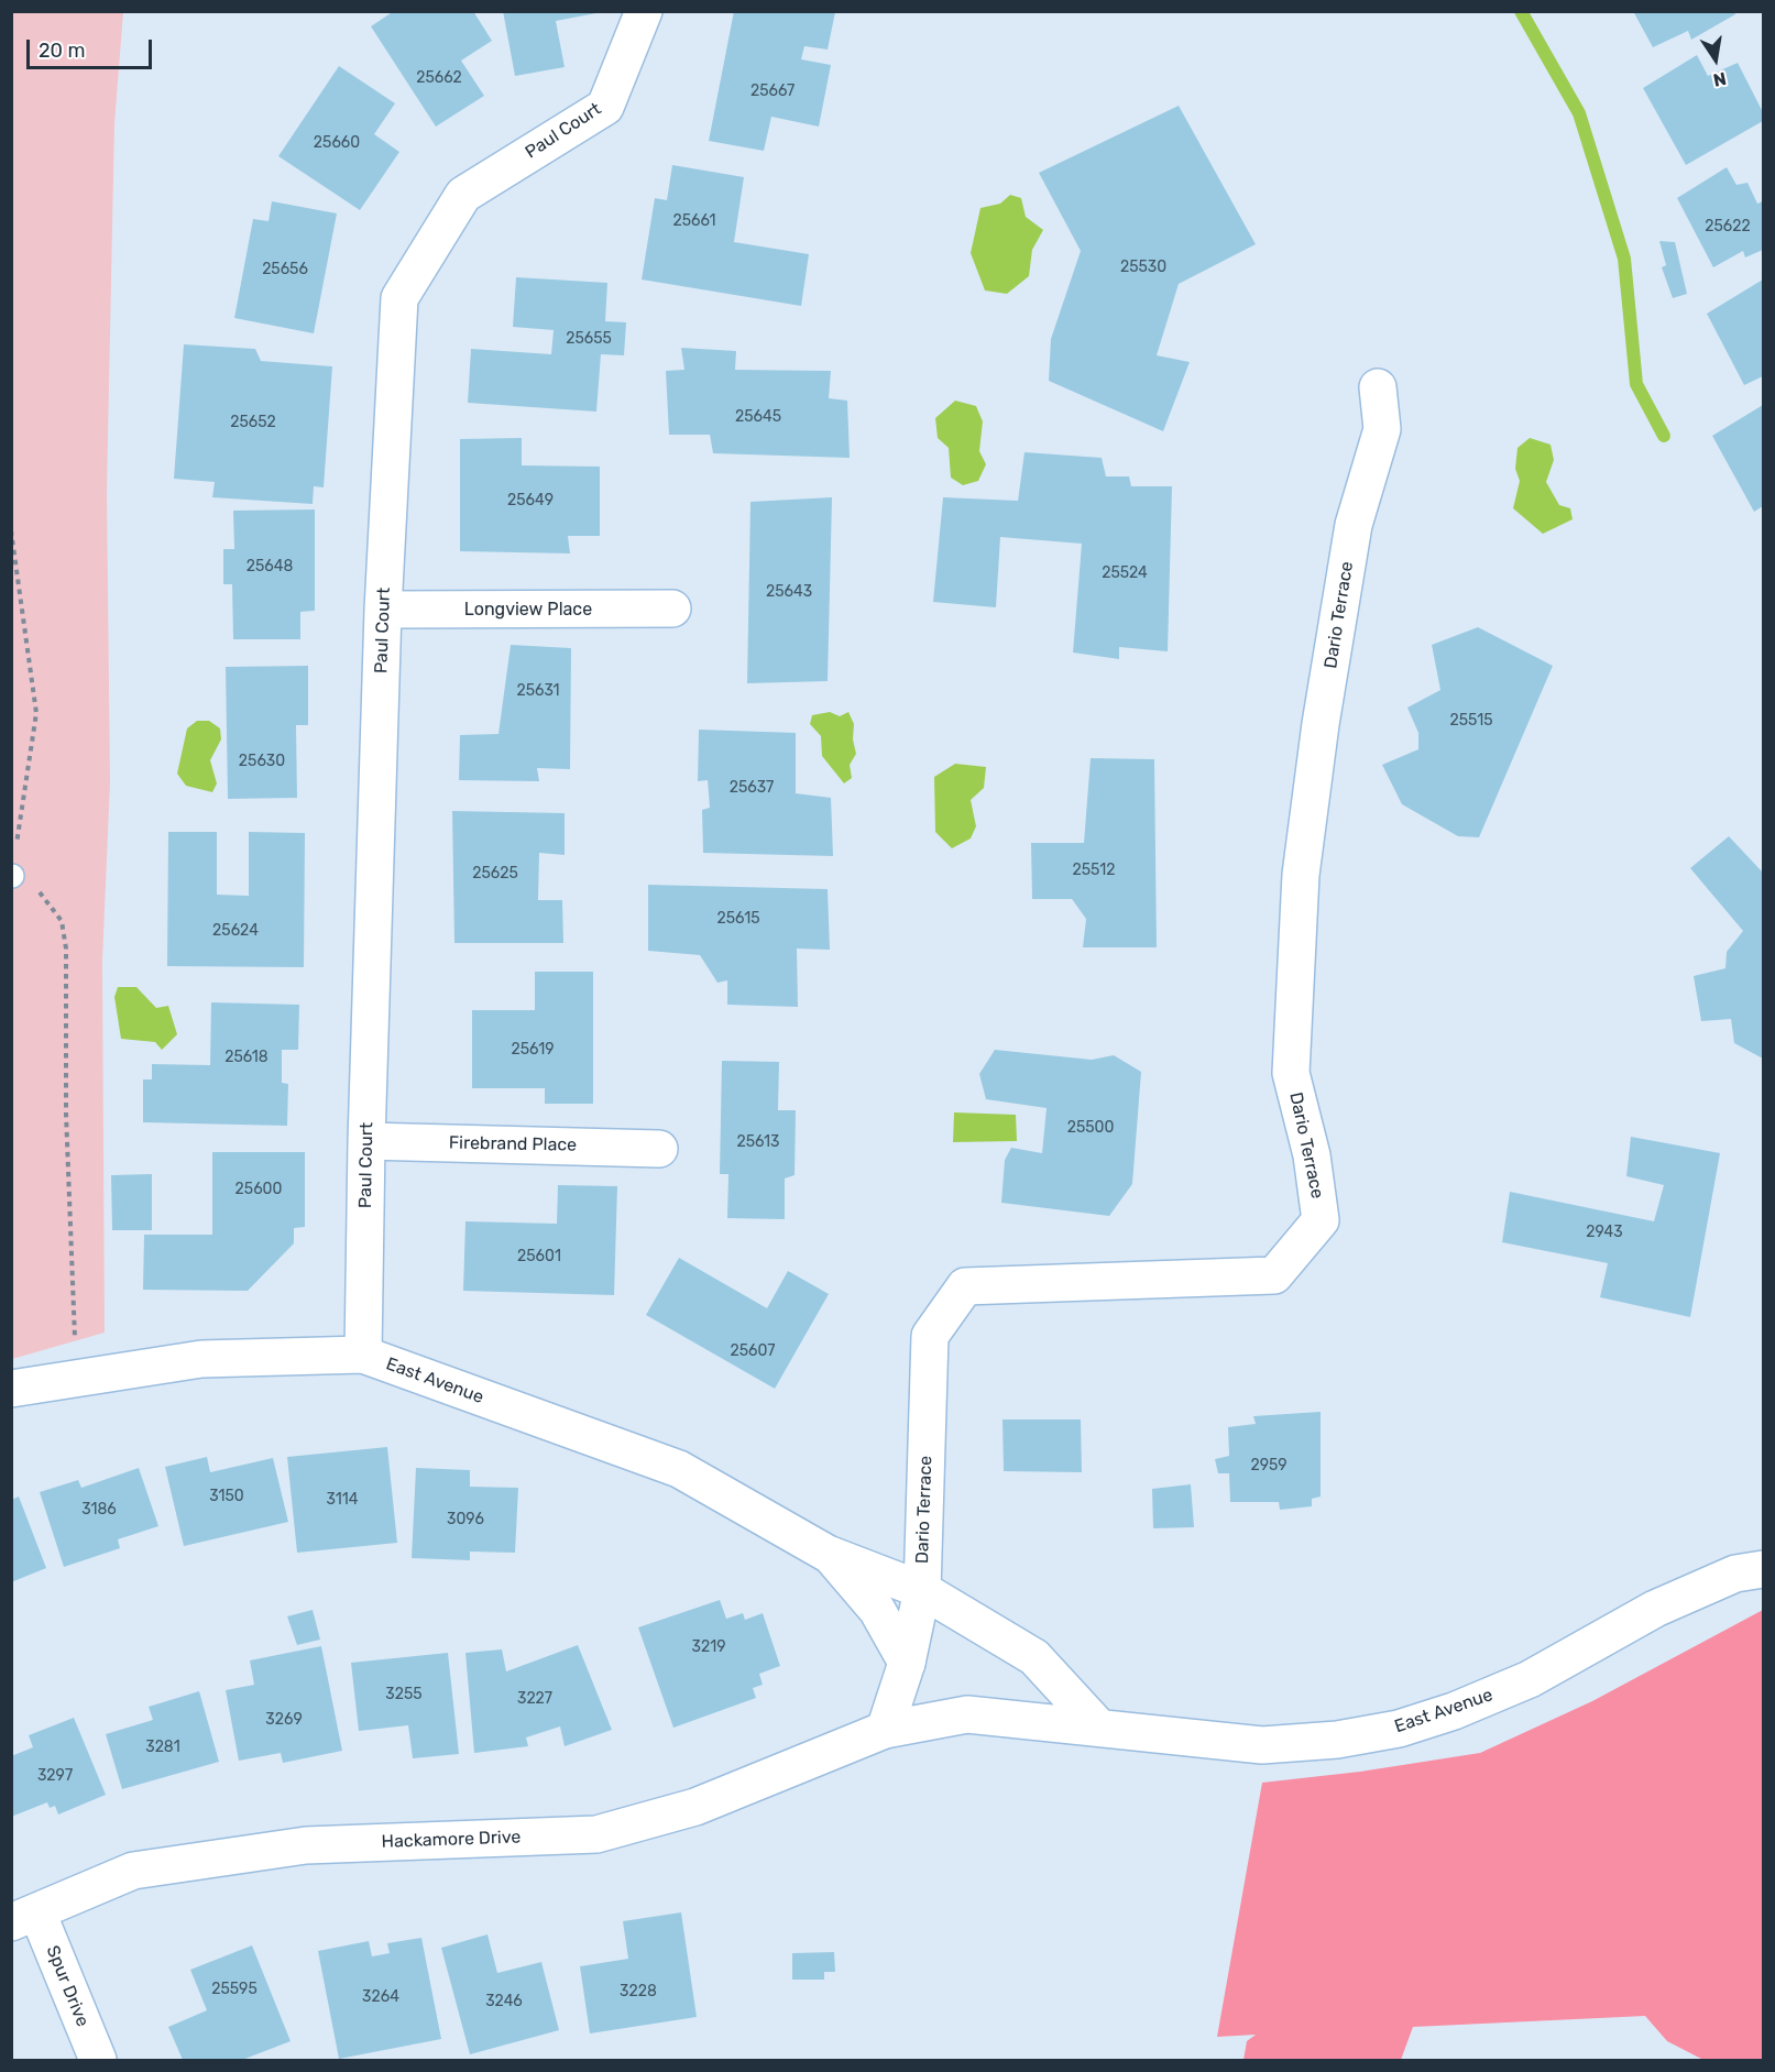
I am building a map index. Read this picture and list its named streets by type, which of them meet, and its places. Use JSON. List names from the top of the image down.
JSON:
{
  "streets": {
    "street": [
      "Paul Court",
      "Longview Place",
      "Dario Terrace",
      "Firebrand Place",
      "East Avenue",
      "Hackamore Drive",
      "Spur Drive"
    ]
  },
  "crossings": [
    ["Paul Court", "Longview Place"],
    ["Paul Court", "Firebrand Place"],
    ["Paul Court", "East Avenue"],
    ["Dario Terrace", "East Avenue"],
    ["East Avenue", "Hackamore Drive"],
    ["Hackamore Drive", "Spur Drive"]
  ],
  "house_numbers": [
    "25662",
    "25667",
    "25660",
    "25661",
    "25622",
    "25530",
    "25656",
    "25655",
    "25645",
    "25652",
    "25649",
    "25648",
    "25524",
    "25643",
    "25631",
    "25515",
    "25630",
    "25637",
    "25512",
    "25625",
    "25615",
    "25624",
    "25619",
    "25618",
    "25500",
    "25613",
    "25600",
    "2943",
    "25601",
    "25607",
    "2959",
    "3150",
    "3114",
    "3186",
    "3096",
    "3219",
    "3255",
    "3227",
    "3269",
    "3281",
    "3297",
    "25595",
    "3228",
    "3264",
    "3246"
  ],
  "scale_bar": "20 m",
  "north": "bottom"
}
